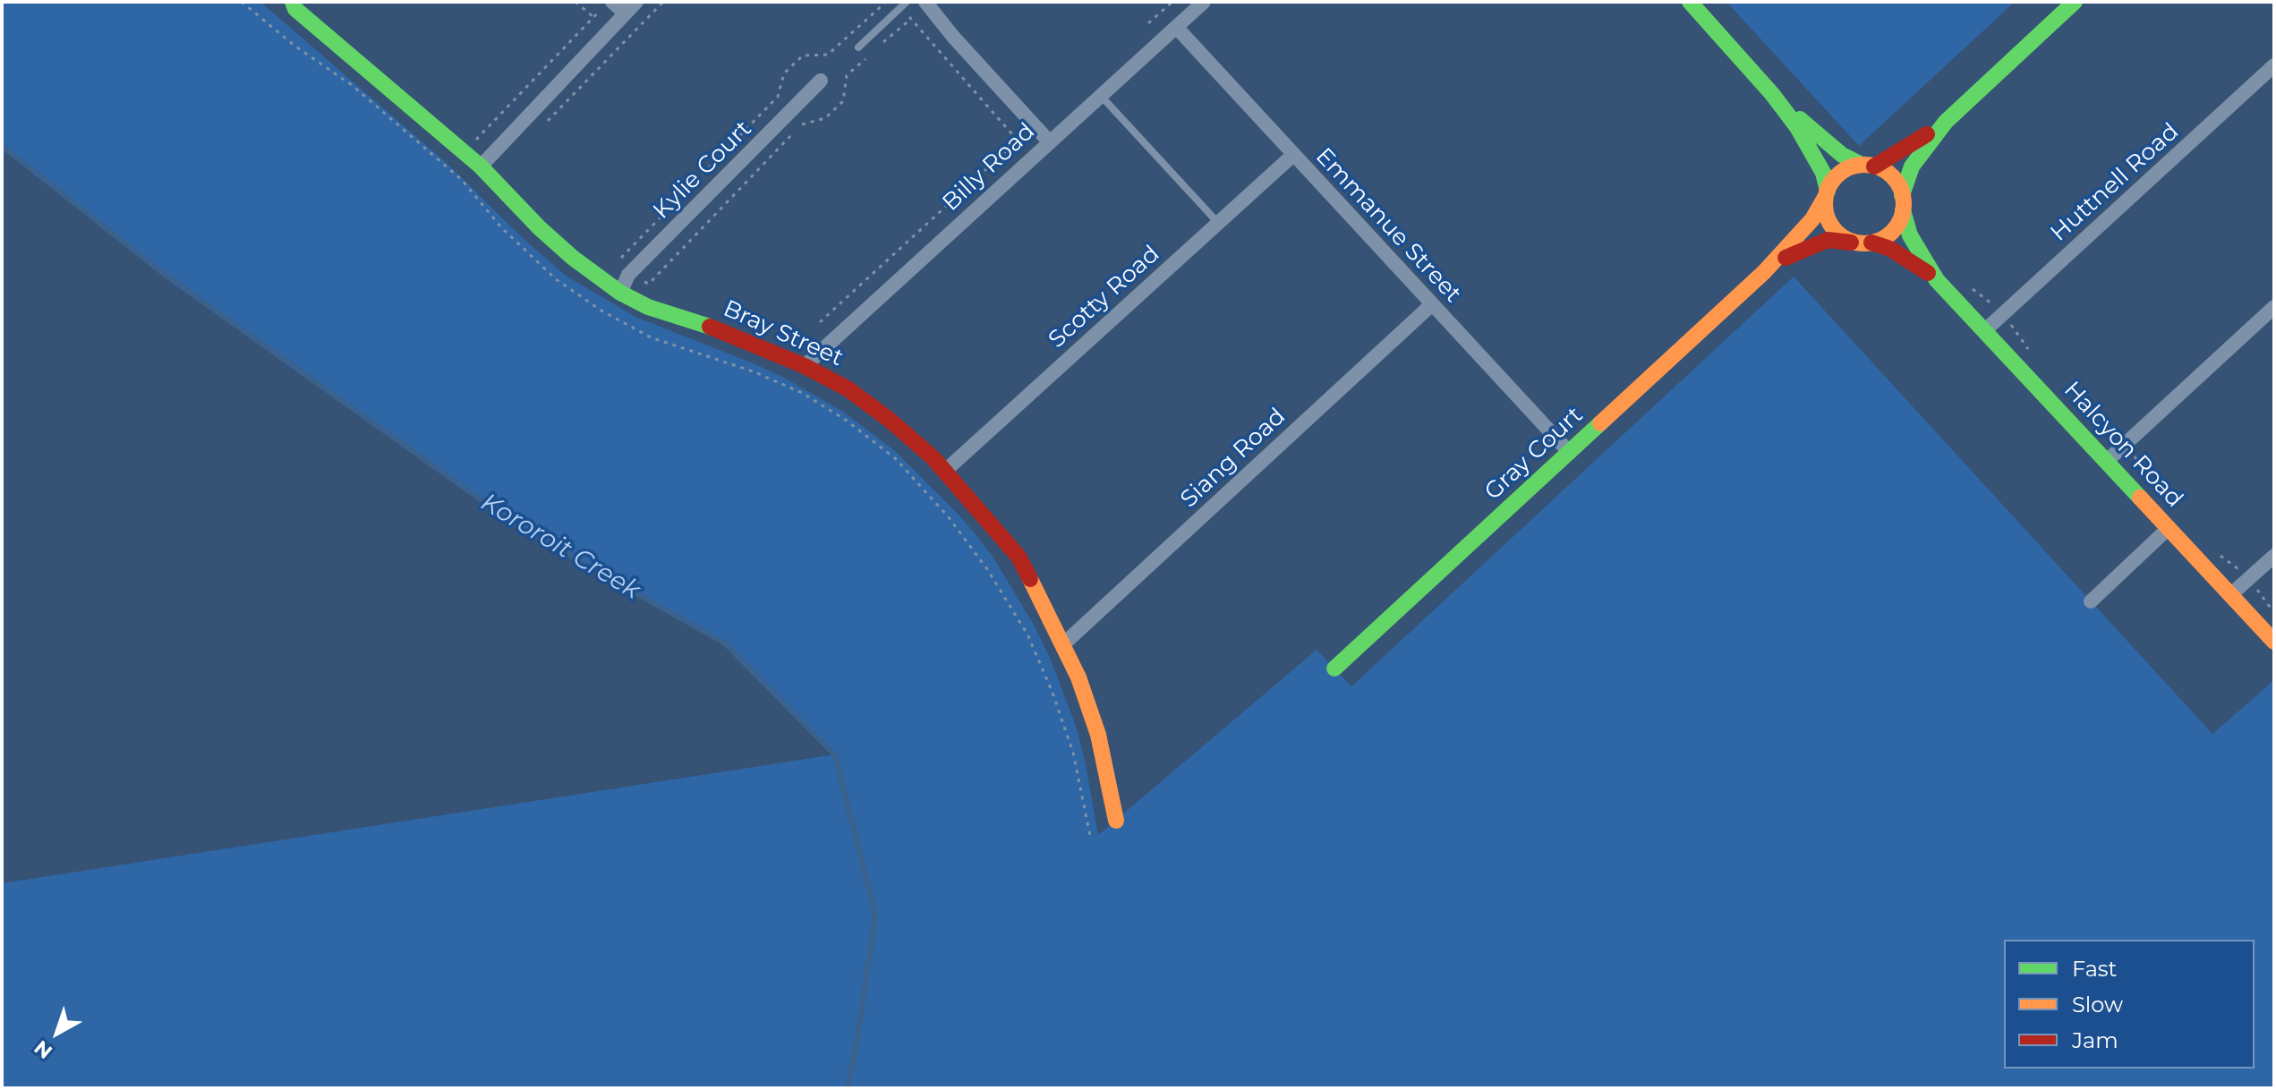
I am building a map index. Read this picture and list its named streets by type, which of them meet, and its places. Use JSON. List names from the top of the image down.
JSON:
{
  "streets": {
    "street": [
      "Billy Road",
      "Kylie Court",
      "Huttnell Road",
      "Emmanue Street",
      "Scotty Road",
      "Bray Street",
      "Halcyon Road",
      "Gray Court",
      "Siang Road"
    ]
  },
  "crossings": [
    ["Billy Road", "Emmanue Street"],
    ["Billy Road", "Bray Street"],
    ["Kylie Court", "Bray Street"],
    ["Huttnell Road", "Halcyon Road"],
    ["Emmanue Street", "Scotty Road"],
    ["Emmanue Street", "Gray Court"],
    ["Emmanue Street", "Siang Road"],
    ["Scotty Road", "Bray Street"],
    ["Bray Street", "Siang Road"]
  ],
  "water": ["Kororoit Creek"],
  "legend": ["Fast", "Slow", "Jam"],
  "north": "bottom left"
}
